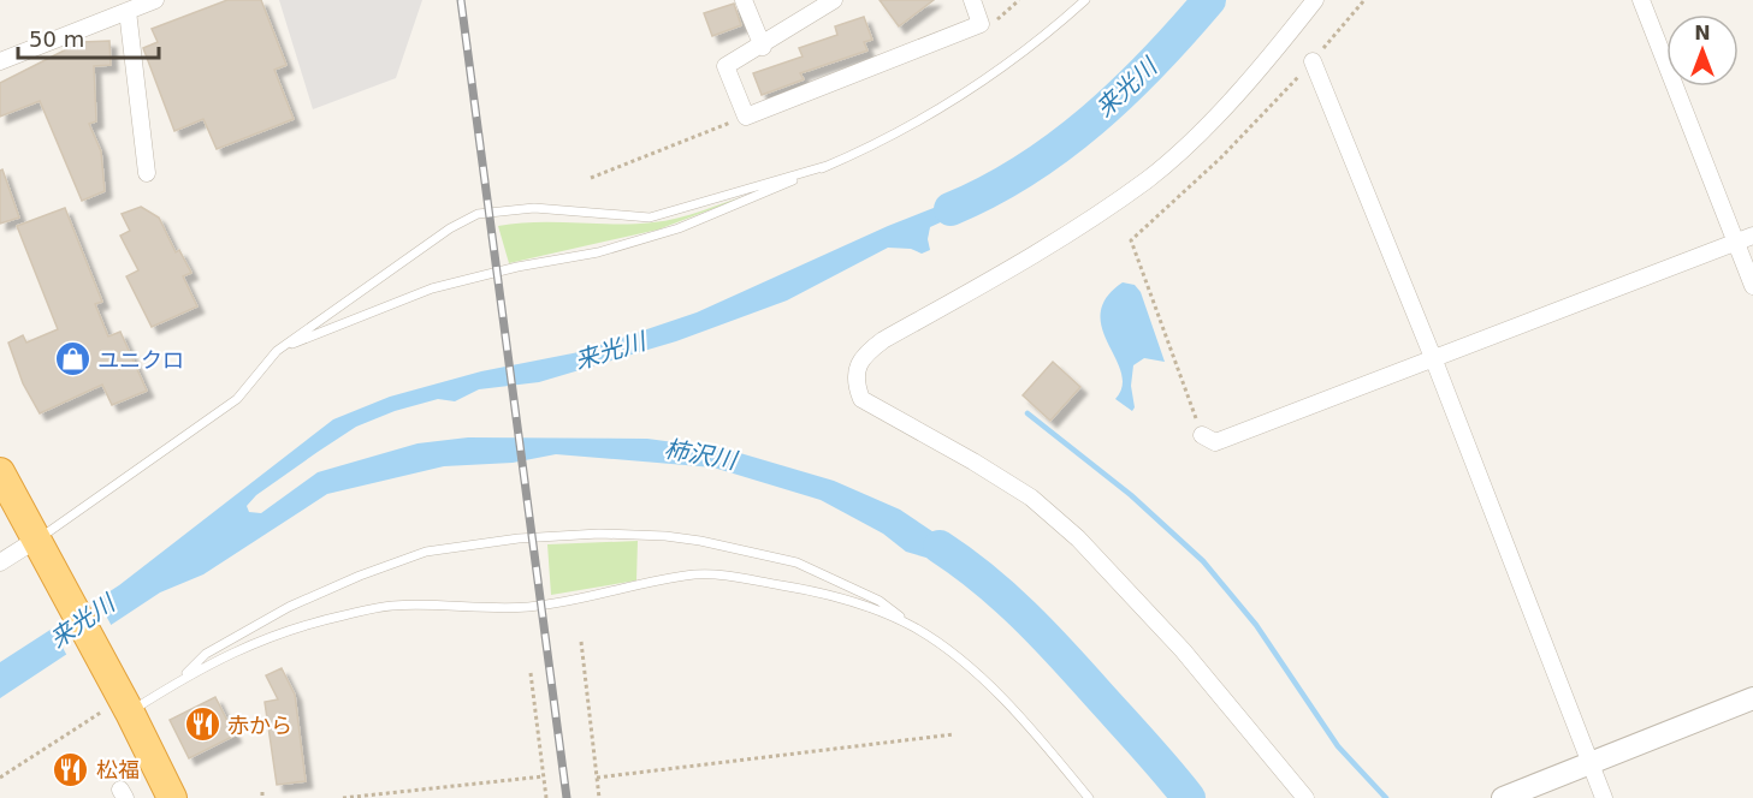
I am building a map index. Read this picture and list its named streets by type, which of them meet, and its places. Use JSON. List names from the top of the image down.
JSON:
{
  "water": ["来光川", "柿沢川"],
  "places": {
    "shop": ["ユニクロ"],
    "restaurant": ["赤から", "松福"]
  },
  "scale_bar": "50 m",
  "north": "top"
}
